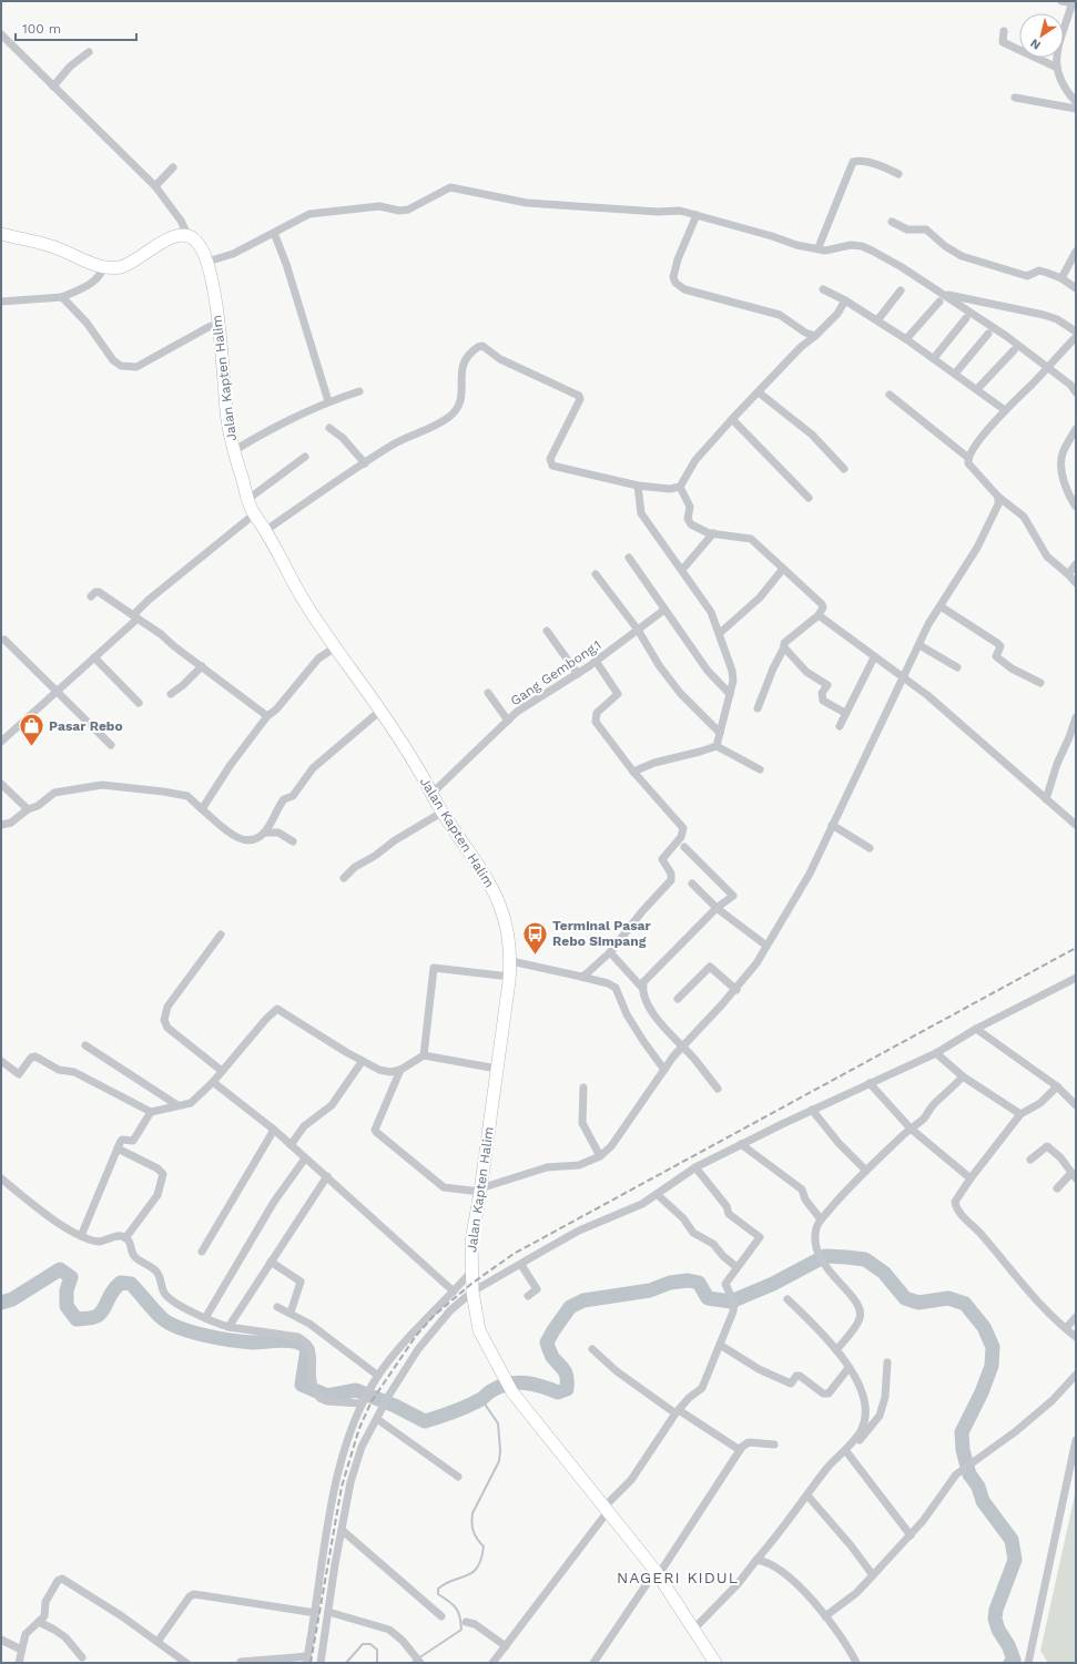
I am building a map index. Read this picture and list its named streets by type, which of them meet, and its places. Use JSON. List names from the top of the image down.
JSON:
{
  "streets": {
    "main road": ["Jalan Kapten Halim"],
    "street": ["Gang Gembong.1"]
  },
  "crossings": [
    ["Jalan Kapten Halim", "Gang Gembong.1"]
  ],
  "districts": ["NAGERI KIDUL"],
  "places": {
    "shop": ["Pasar Rebo"],
    "bus stop": ["Terminal Pasar Rebo Simpang"]
  },
  "scale_bar": "100 m",
  "north": "bottom left"
}
